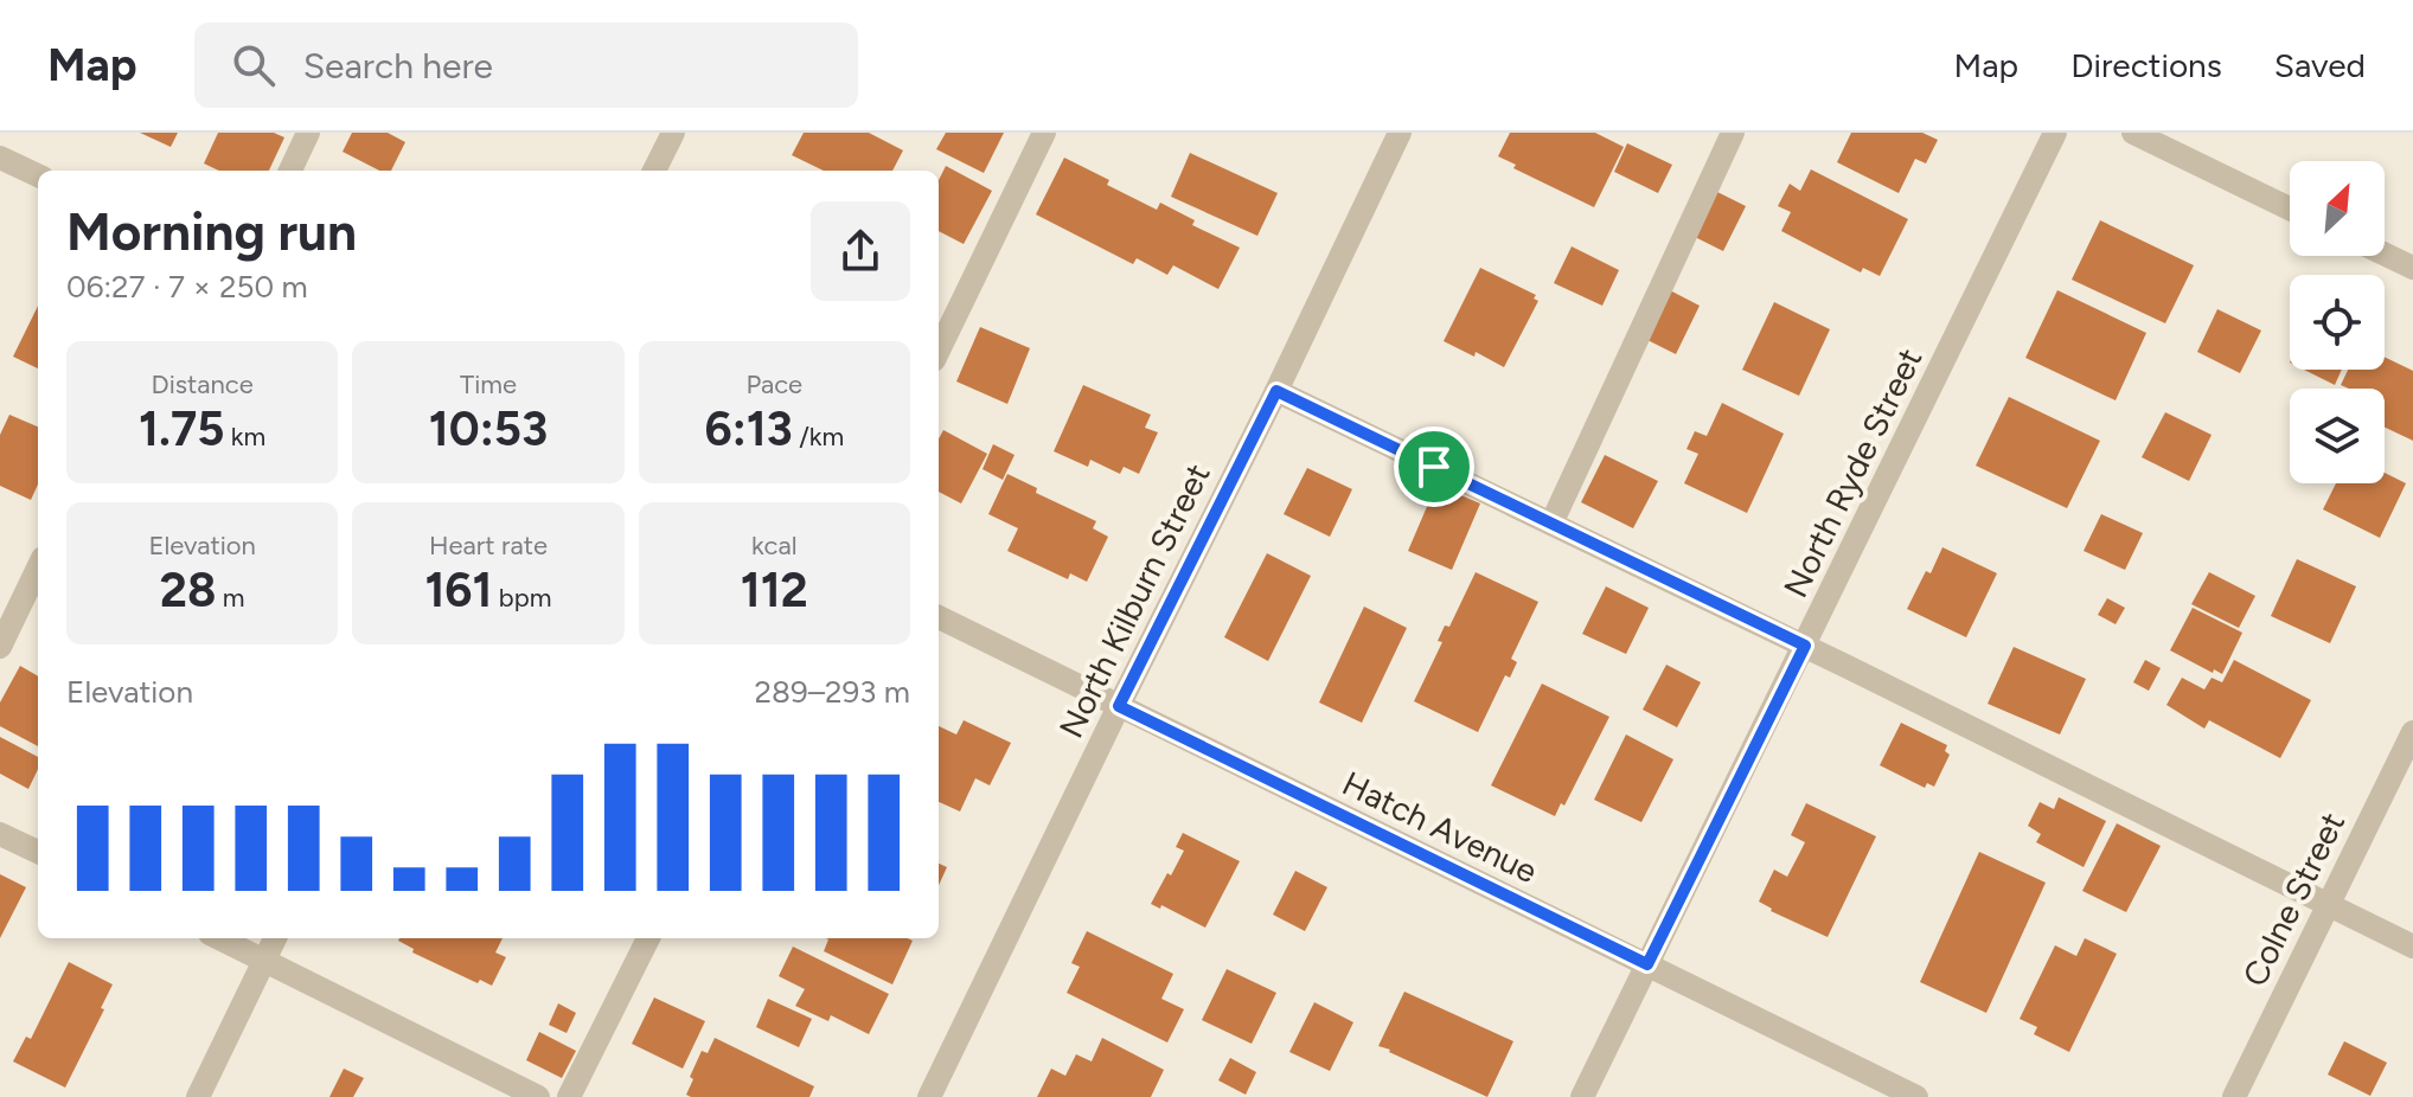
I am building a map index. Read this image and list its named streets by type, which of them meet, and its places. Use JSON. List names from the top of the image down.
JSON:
{
  "streets": {
    "street": [
      "North Ryde Street",
      "North Kilburn Street",
      "Hatch Avenue",
      "Colne Street"
    ]
  },
  "crossings": [
    ["North Ryde Street", "Hatch Avenue"],
    ["North Kilburn Street", "Hatch Avenue"]
  ],
  "north": "top right",
  "page": {
    "header": "Map",
    "search": "Search here",
    "nav": ["Map", "Directions", "Saved"],
    "heading": ["Morning run", "06:27 · 7 × 250 m"],
    "stats": [
      ["Distance", "1.75 km"],
      ["Time", "10:53"],
      ["Pace", "6:13 /km"],
      ["Elevation", "28 m"],
      ["Heart rate", "161 bpm"],
      ["kcal", "112"]
    ],
    "chart": ["Elevation", "289–293 m"]
  }
}
